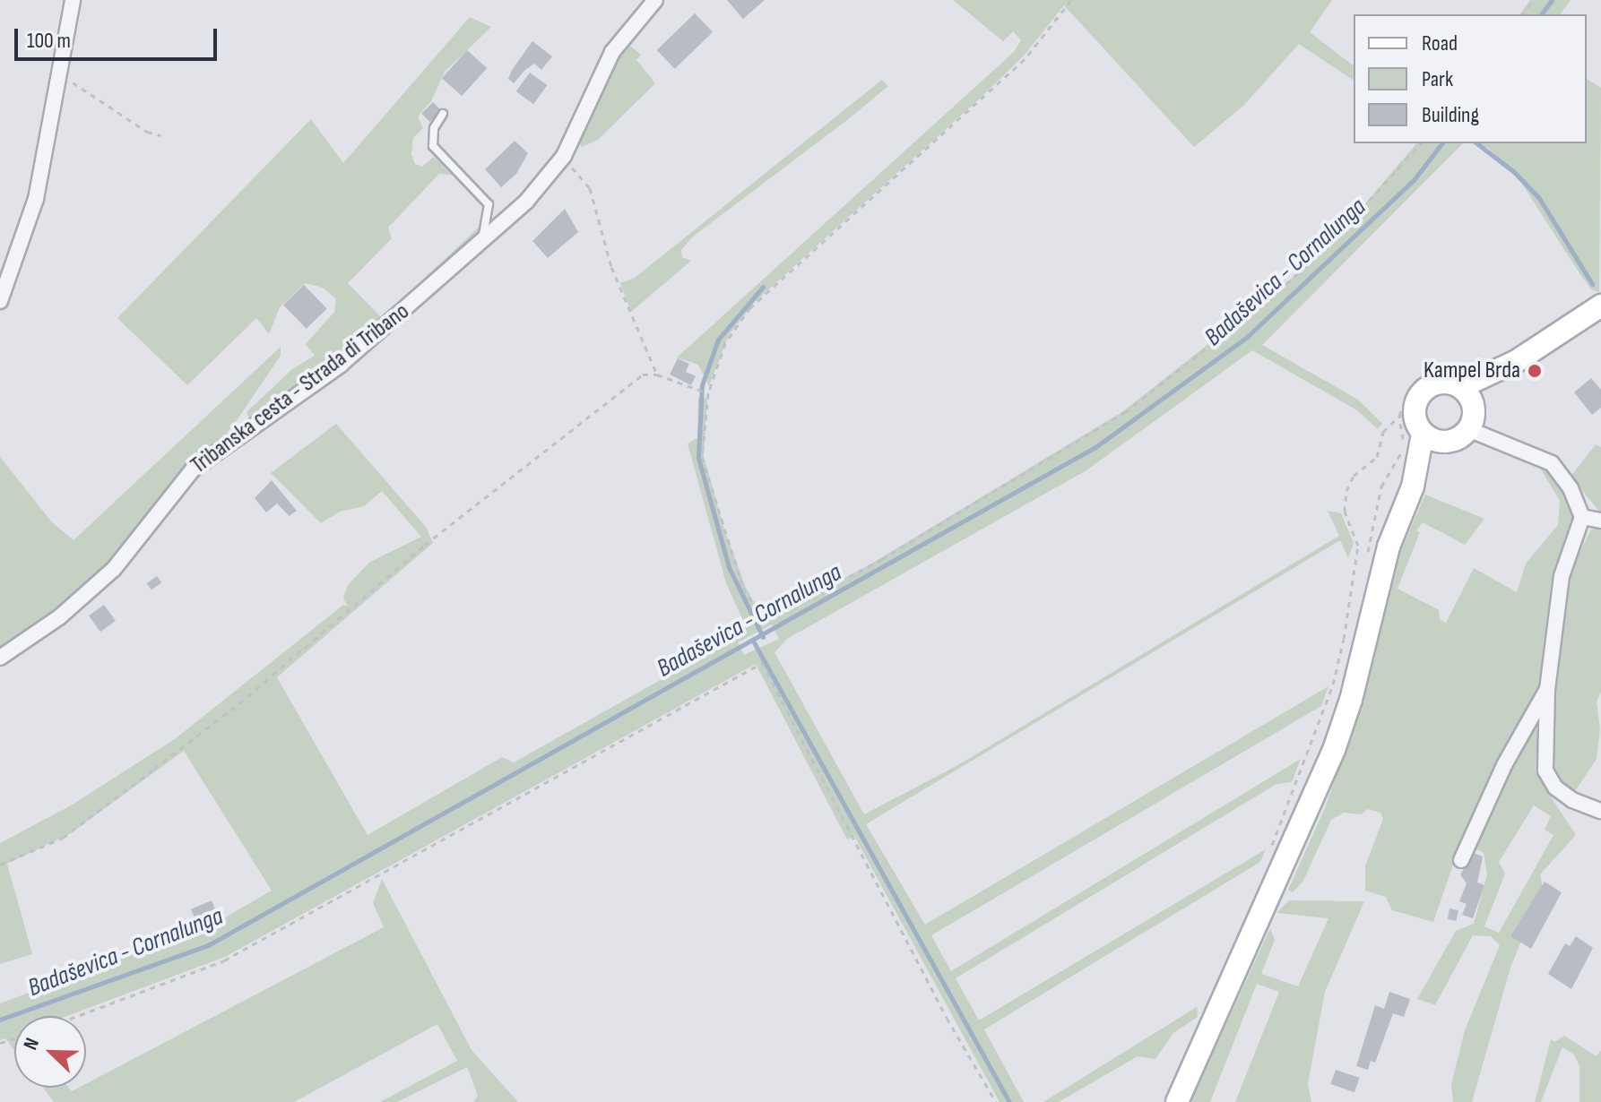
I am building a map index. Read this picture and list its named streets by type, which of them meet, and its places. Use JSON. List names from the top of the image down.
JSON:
{
  "streets": {
    "street": ["Tribanska cesta - Strada di Tribano"]
  },
  "water": ["Badaševica - Cornalunga"],
  "places": ["Kampel Brda"],
  "legend": ["Road", "Park", "Building"],
  "scale_bar": "100 m",
  "north": "top left"
}
